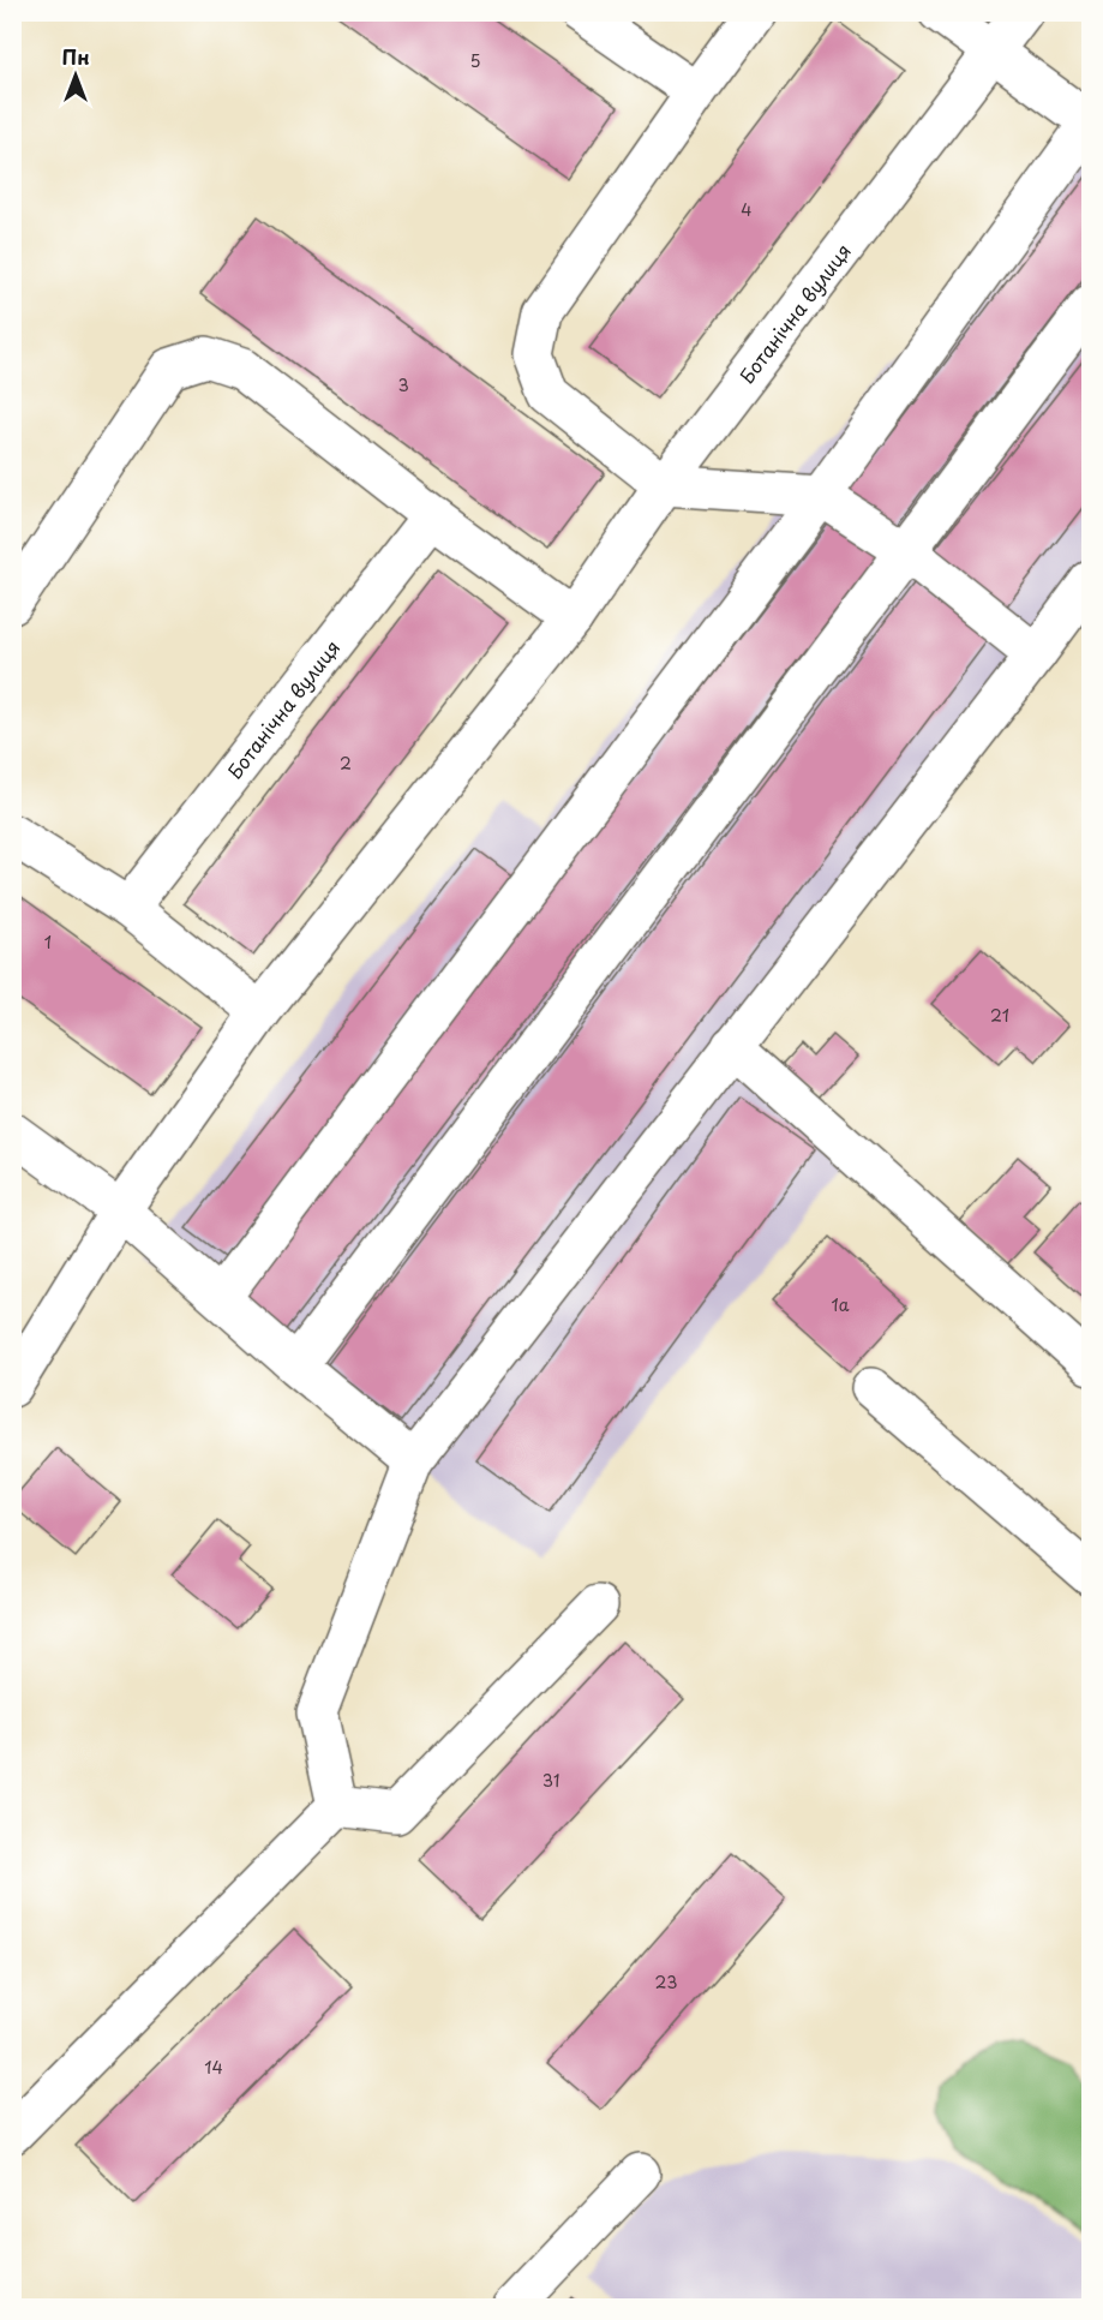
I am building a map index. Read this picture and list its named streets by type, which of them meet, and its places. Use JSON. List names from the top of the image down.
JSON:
{
  "streets": {
    "street": ["Ботанічна вулиця"]
  },
  "house_numbers": [
    "5",
    "4",
    "3",
    "2",
    "1",
    "21",
    "1а",
    "31",
    "23",
    "14"
  ],
  "north": "top"
}
